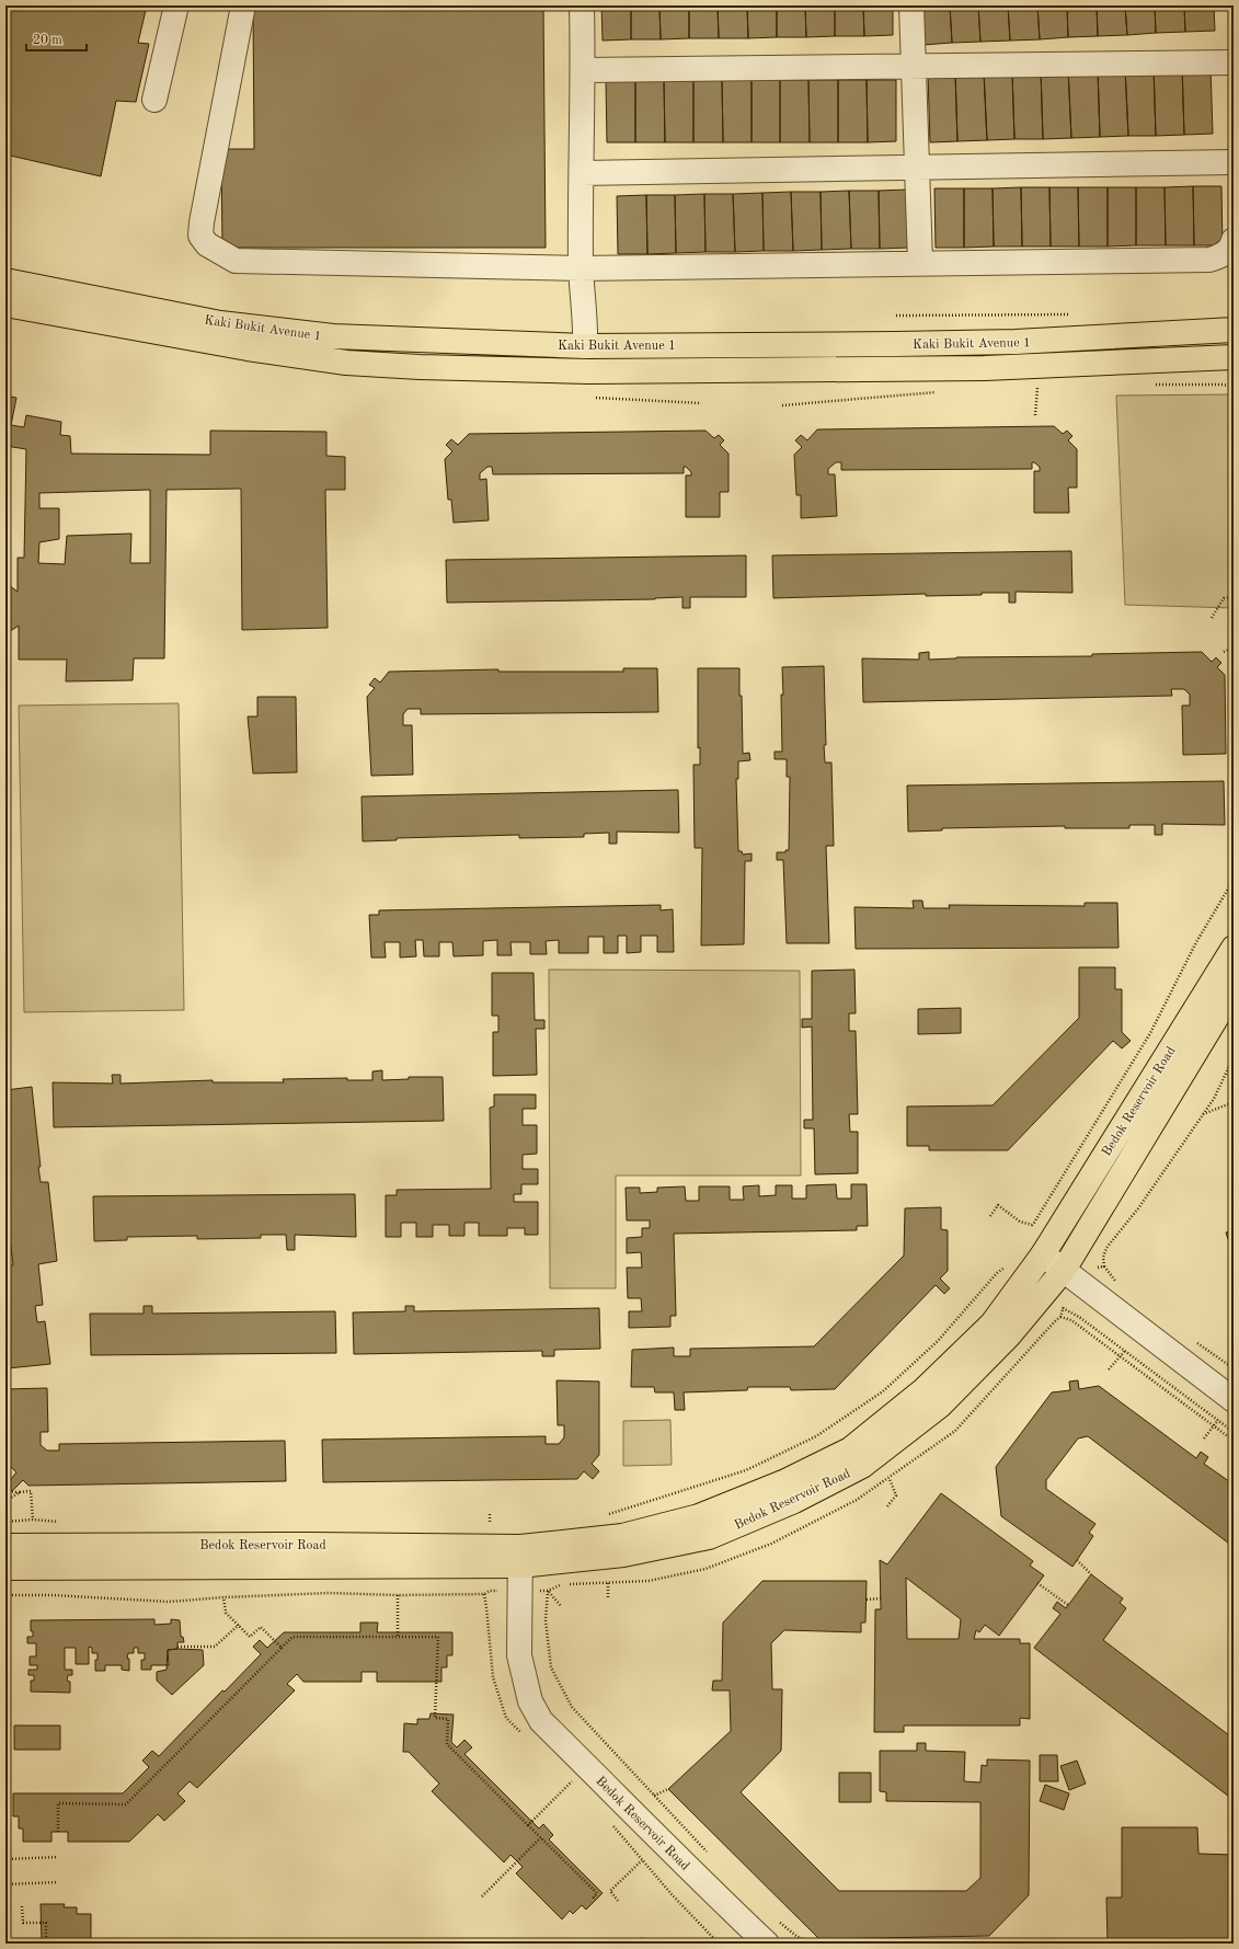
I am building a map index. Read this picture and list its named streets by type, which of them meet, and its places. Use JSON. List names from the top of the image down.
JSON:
{
  "streets": {
    "main road": ["Kaki Bukit Avenue 1", "Bedok Reservoir Road"]
  },
  "scale_bar": "20 m"
}
